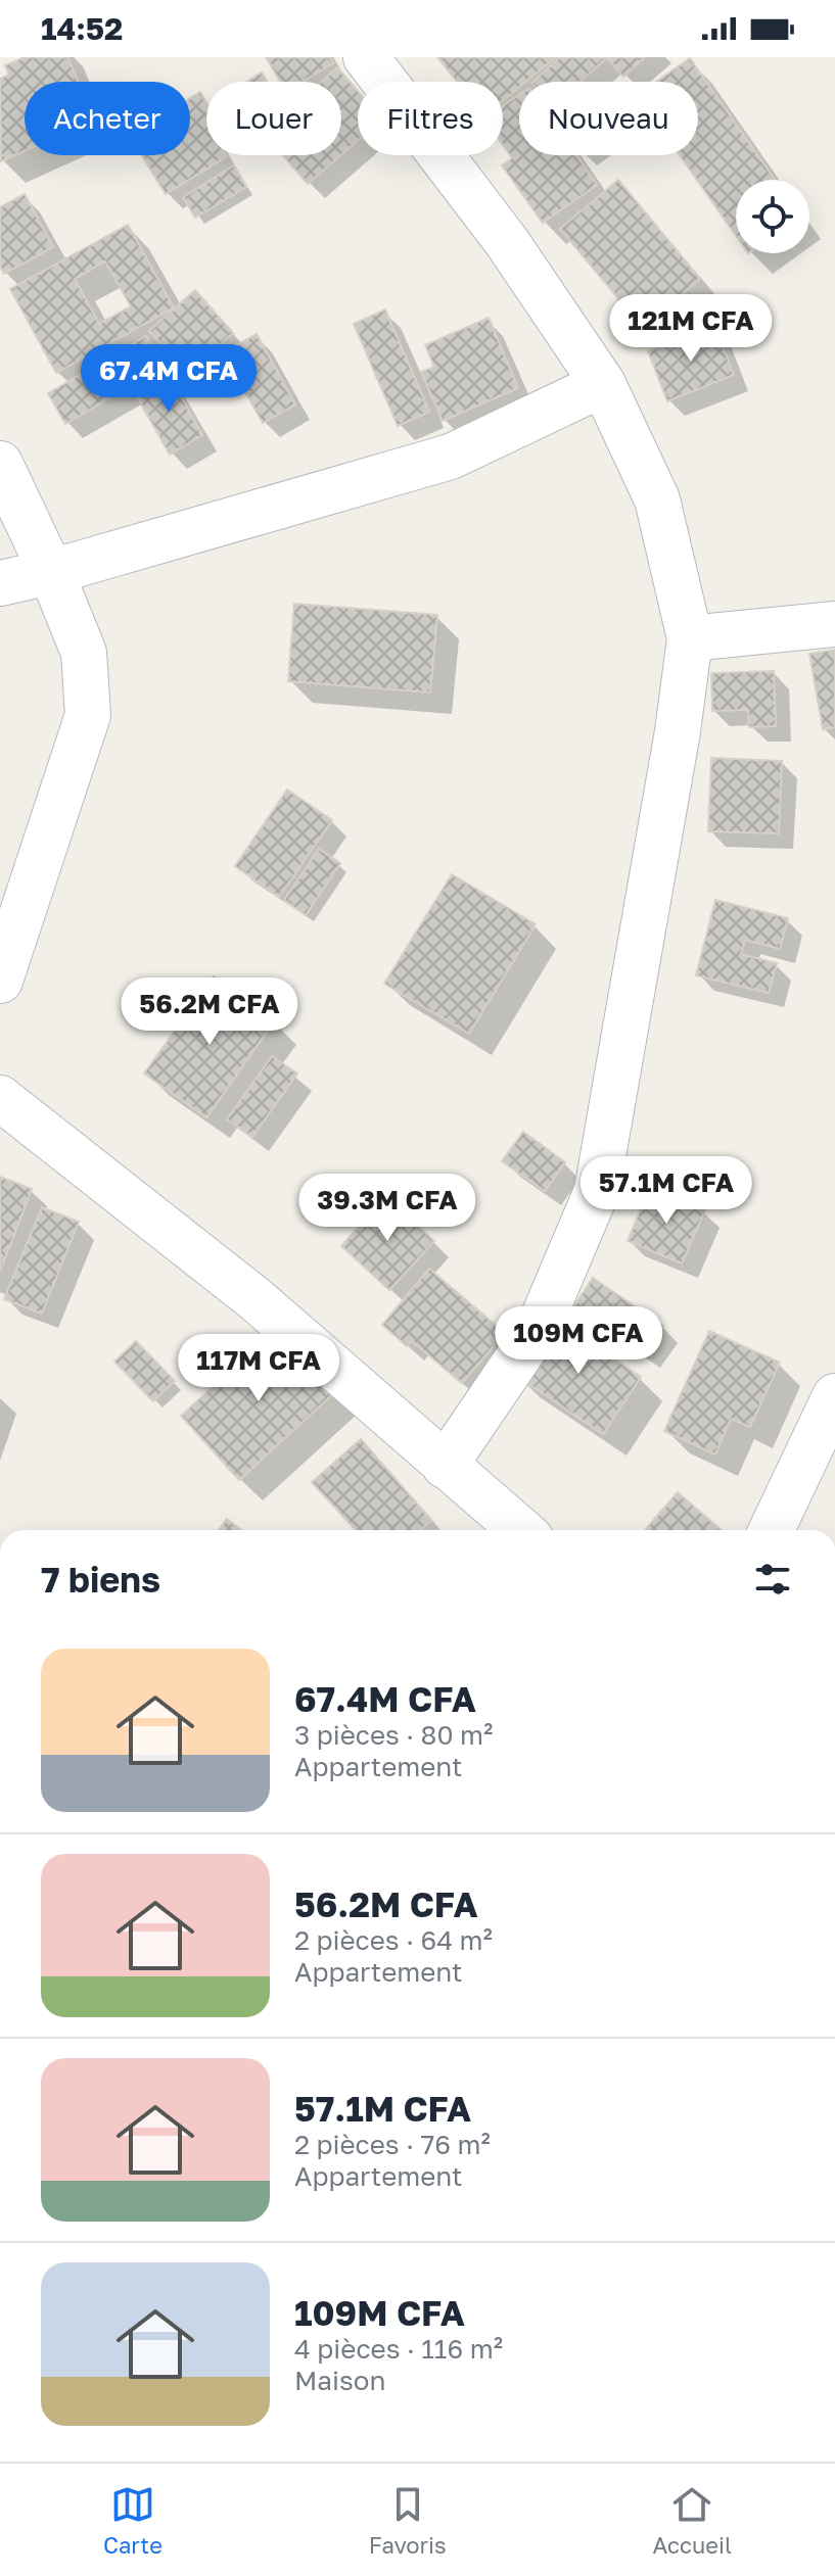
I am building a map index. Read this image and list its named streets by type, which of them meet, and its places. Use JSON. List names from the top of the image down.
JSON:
{
  "page": {
    "status": "14:52",
    "chip": [
      "Acheter",
      "Louer",
      "Filtres",
      "Nouveau"
    ],
    "price": [
      "121M CFA",
      "67.4M CFA",
      "56.2M CFA",
      "57.1M CFA",
      "39.3M CFA",
      "109M CFA",
      "117M CFA"
    ],
    "heading": "7 biens",
    "list": [
      {
        "name": "67.4M CFA",
        "note": "3 pièces · 80 m² · Appartement"
      },
      {
        "name": "56.2M CFA",
        "note": "2 pièces · 64 m² · Appartement"
      },
      {
        "name": "57.1M CFA",
        "note": "2 pièces · 76 m² · Appartement"
      },
      {
        "name": "109M CFA",
        "note": "4 pièces · 116 m² · Maison"
      }
    ],
    "tabs": ["Carte", "Favoris", "Accueil"]
  }
}
